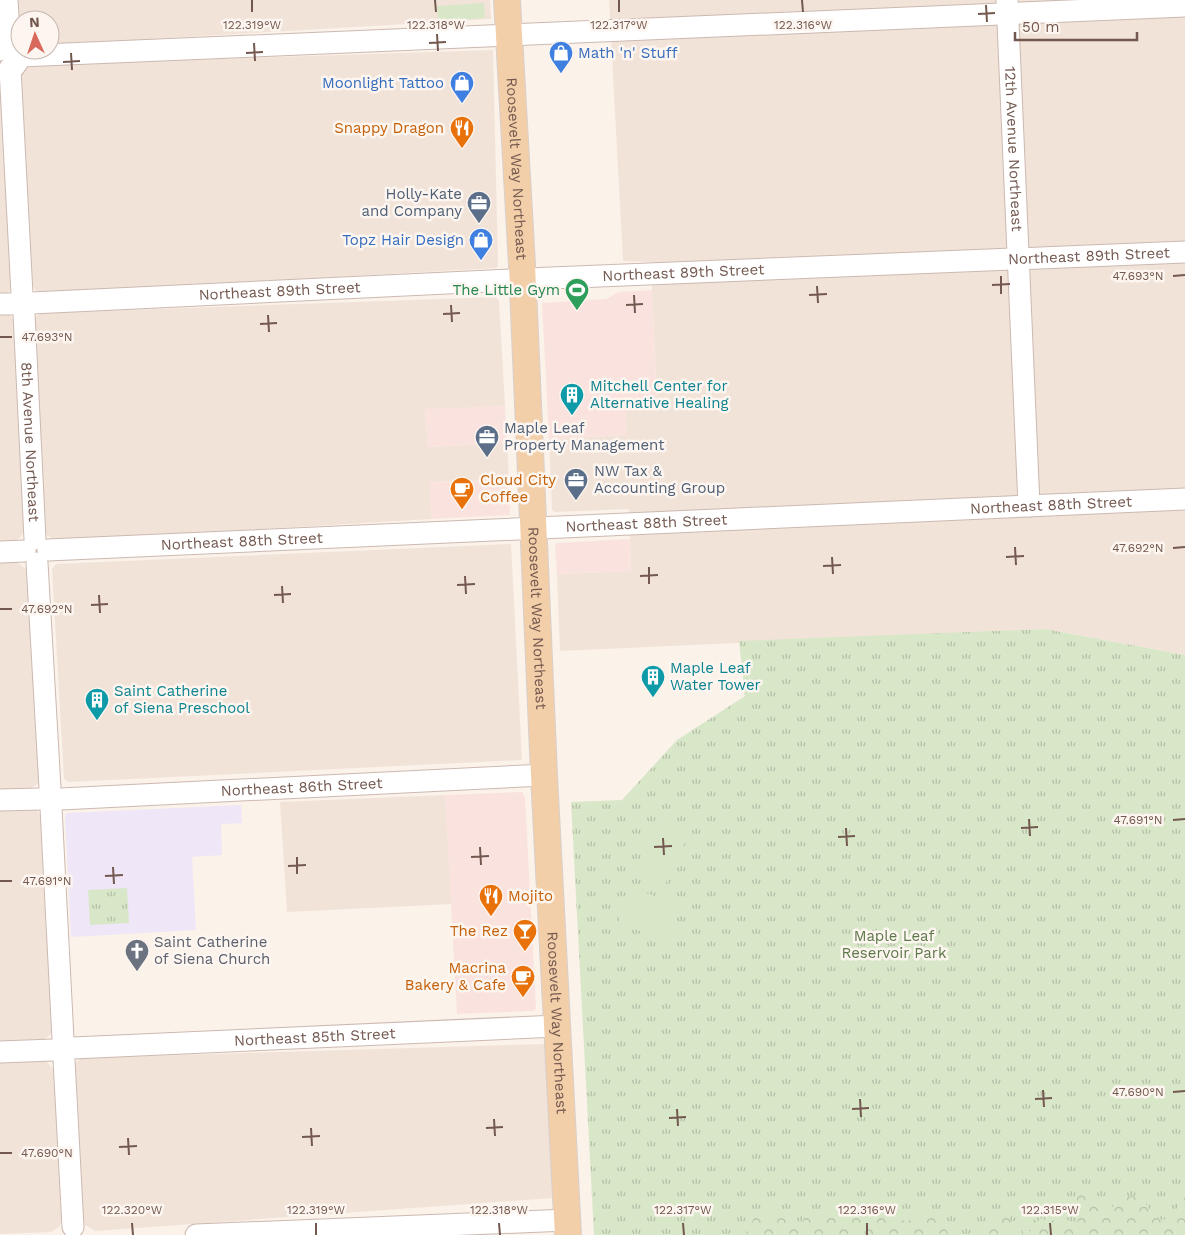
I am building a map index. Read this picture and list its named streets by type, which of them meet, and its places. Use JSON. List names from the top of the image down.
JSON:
{
  "streets": {
    "main road": ["Roosevelt Way Northeast"],
    "street": [
      "12th Avenue Northeast",
      "Northeast 89th Street",
      "8th Avenue Northeast",
      "Northeast 88th Street",
      "Northeast 86th Street",
      "Northeast 85th Street"
    ]
  },
  "crossings": [
    ["12th Avenue Northeast", "Northeast 89th Street"],
    ["12th Avenue Northeast", "Northeast 88th Street"],
    ["Roosevelt Way Northeast", "Northeast 89th Street"],
    ["Roosevelt Way Northeast", "Northeast 88th Street"],
    ["Roosevelt Way Northeast", "Northeast 86th Street"],
    ["Roosevelt Way Northeast", "Northeast 85th Street"],
    ["Northeast 89th Street", "8th Avenue Northeast"],
    ["8th Avenue Northeast", "Northeast 88th Street"],
    ["8th Avenue Northeast", "Northeast 86th Street"],
    ["8th Avenue Northeast", "Northeast 85th Street"]
  ],
  "parks": ["Maple Leaf Reservoir Park"],
  "places": {
    "shop": ["Math 'n' Stuff", "Moonlight Tattoo", "Topz Hair Design"],
    "restaurant": ["Snappy Dragon", "Mojito"],
    "office": ["Holly-Kate and Company", "Maple Leaf Property Management", "NW Tax & Accounting Group"],
    "sports": ["The Little Gym"],
    "building": ["Mitchell Center for Alternative Healing", "Maple Leaf Water Tower", "Saint Catherine of Siena Preschool"],
    "cafe": ["Cloud City Coffee", "Macrina Bakery & Cafe"],
    "bar": ["The Rez"],
    "church": ["Saint Catherine of Siena Church"]
  },
  "scale_bar": "50 m",
  "north": "top",
  "coordinates": [
    "122.319°W",
    "122.318°W",
    "122.317°W",
    "122.316°W",
    "47.693°N",
    "47.692°N",
    "47.691°N",
    "47.690°N",
    "122.320°W",
    "122.315°W"
  ]
}
